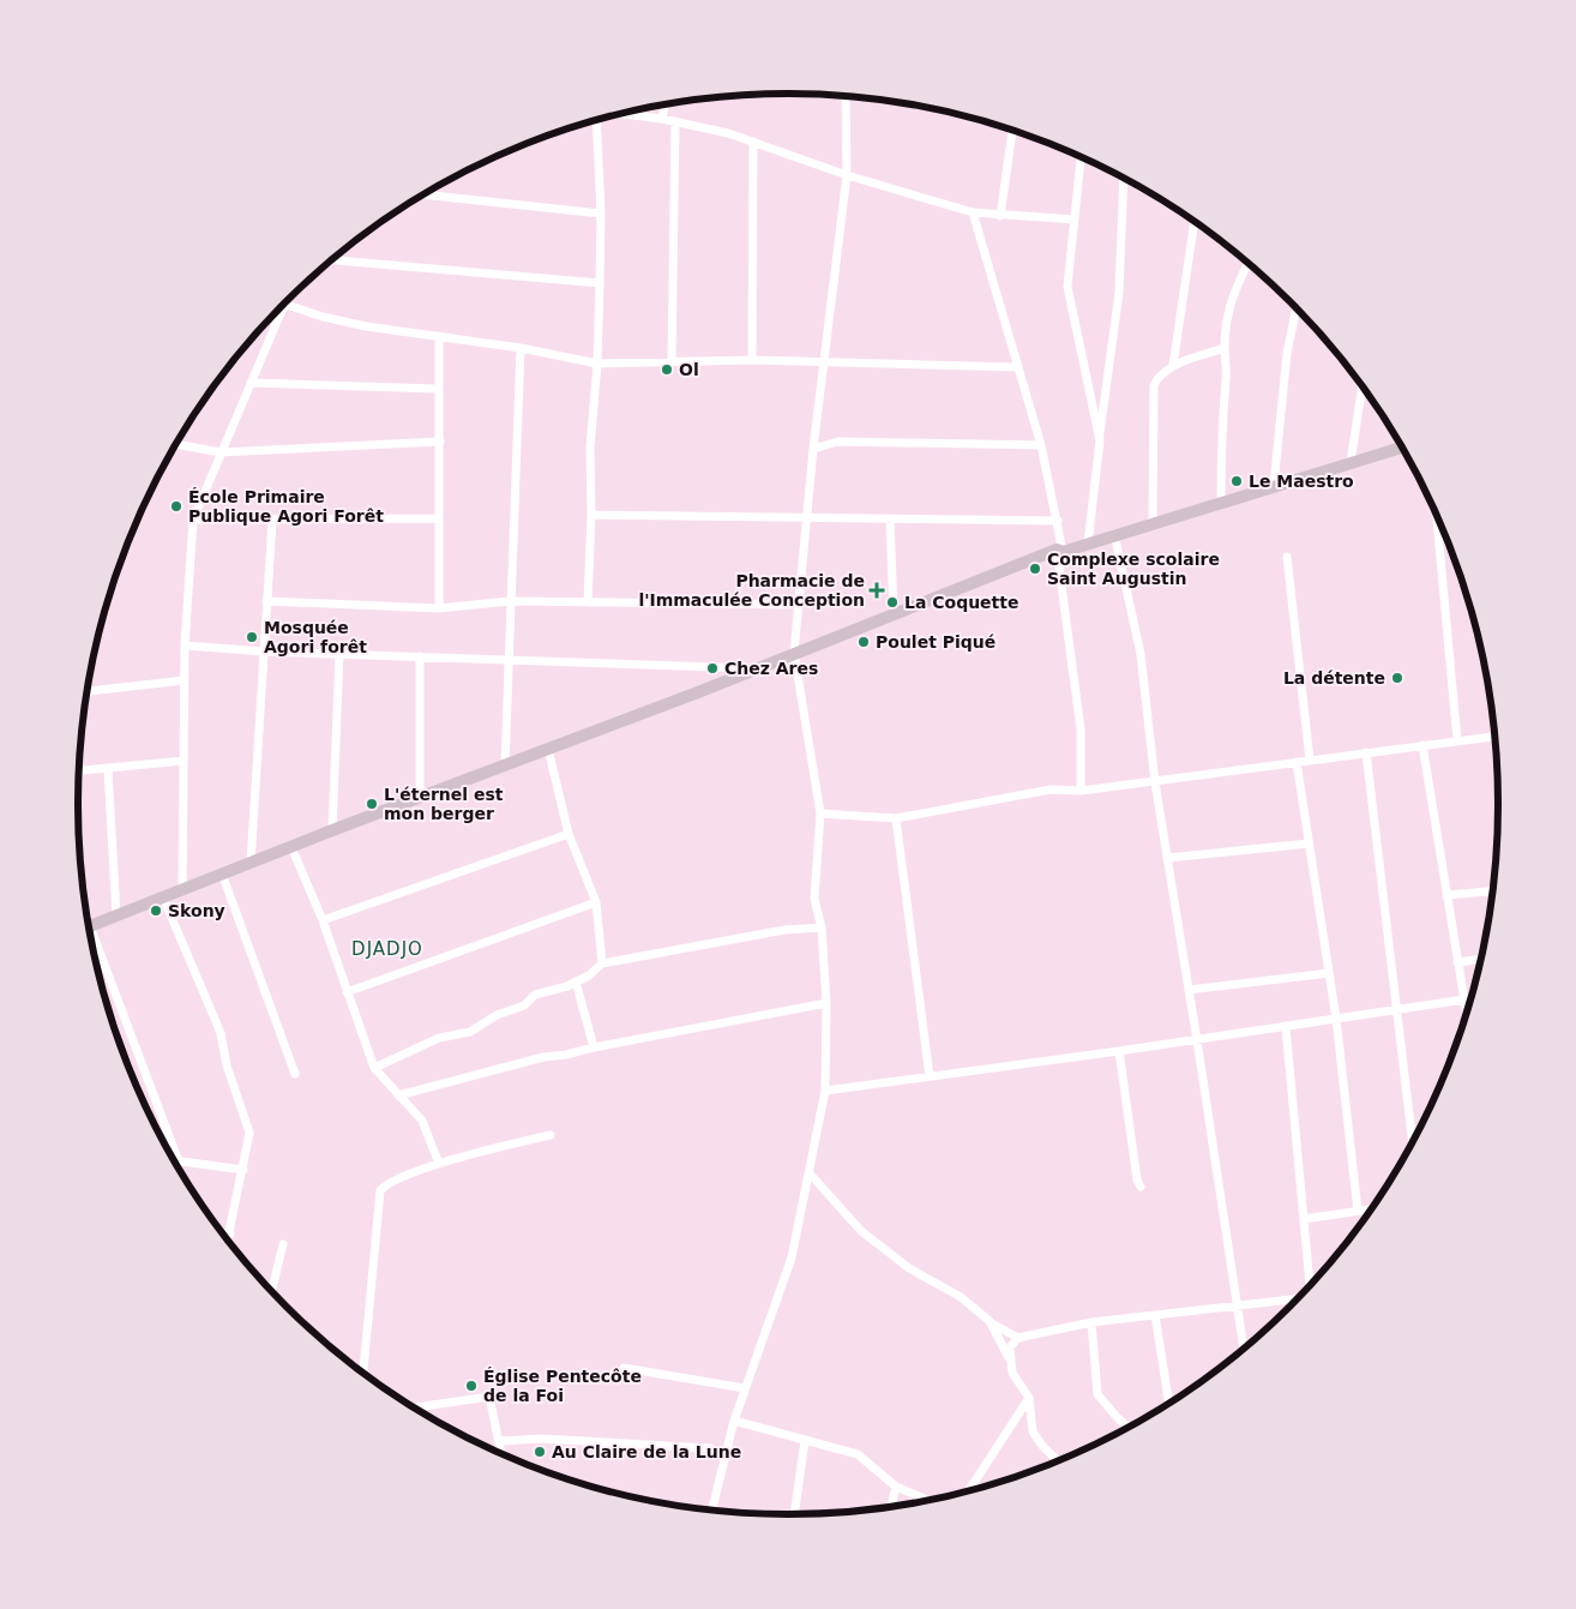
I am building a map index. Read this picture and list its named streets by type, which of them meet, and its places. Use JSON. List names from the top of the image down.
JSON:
{
  "districts": ["DJADJO"],
  "places": {
    "other": [
      "Ol",
      "Le Maestro",
      "École Primaire Publique Agori Forêt",
      "Complexe scolaire Saint Augustin",
      "La Coquette",
      "Mosquée Agori forêt",
      "Poulet Piqué",
      "Chez Ares",
      "La détente",
      "L'éternel est mon berger",
      "Skony",
      "Église Pentecôte de la Foi",
      "Au Claire de la Lune"
    ],
    "health": ["Pharmacie de l'Immaculée Conception"]
  }
}
